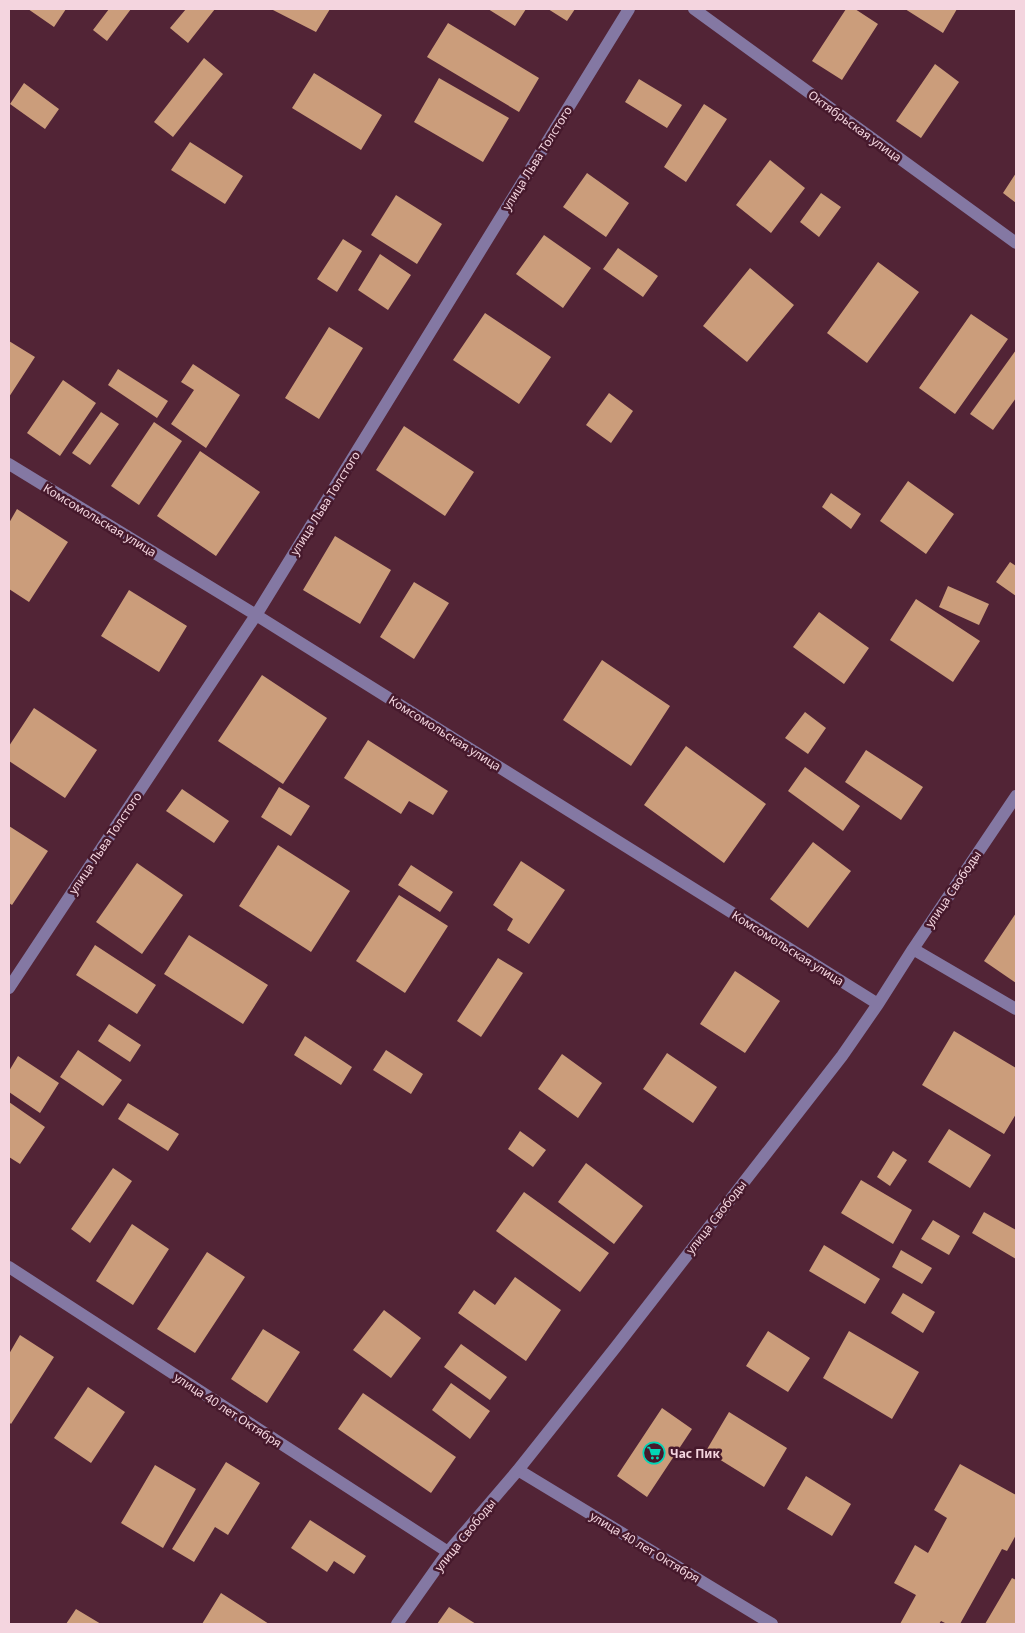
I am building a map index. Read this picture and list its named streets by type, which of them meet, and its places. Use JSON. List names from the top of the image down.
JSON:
{
  "streets": {
    "street": [
      "Октябрьская улица",
      "улица Льва Толстого",
      "Комсомольская улица",
      "улица Свободы",
      "улица 40 лет Октября"
    ]
  },
  "crossings": [
    ["улица Льва Толстого", "Комсомольская улица"],
    ["Комсомольская улица", "улица Свободы"],
    ["улица Свободы", "улица 40 лет Октября"]
  ],
  "places": {
    "supermarket": ["Час Пик"]
  }
}
